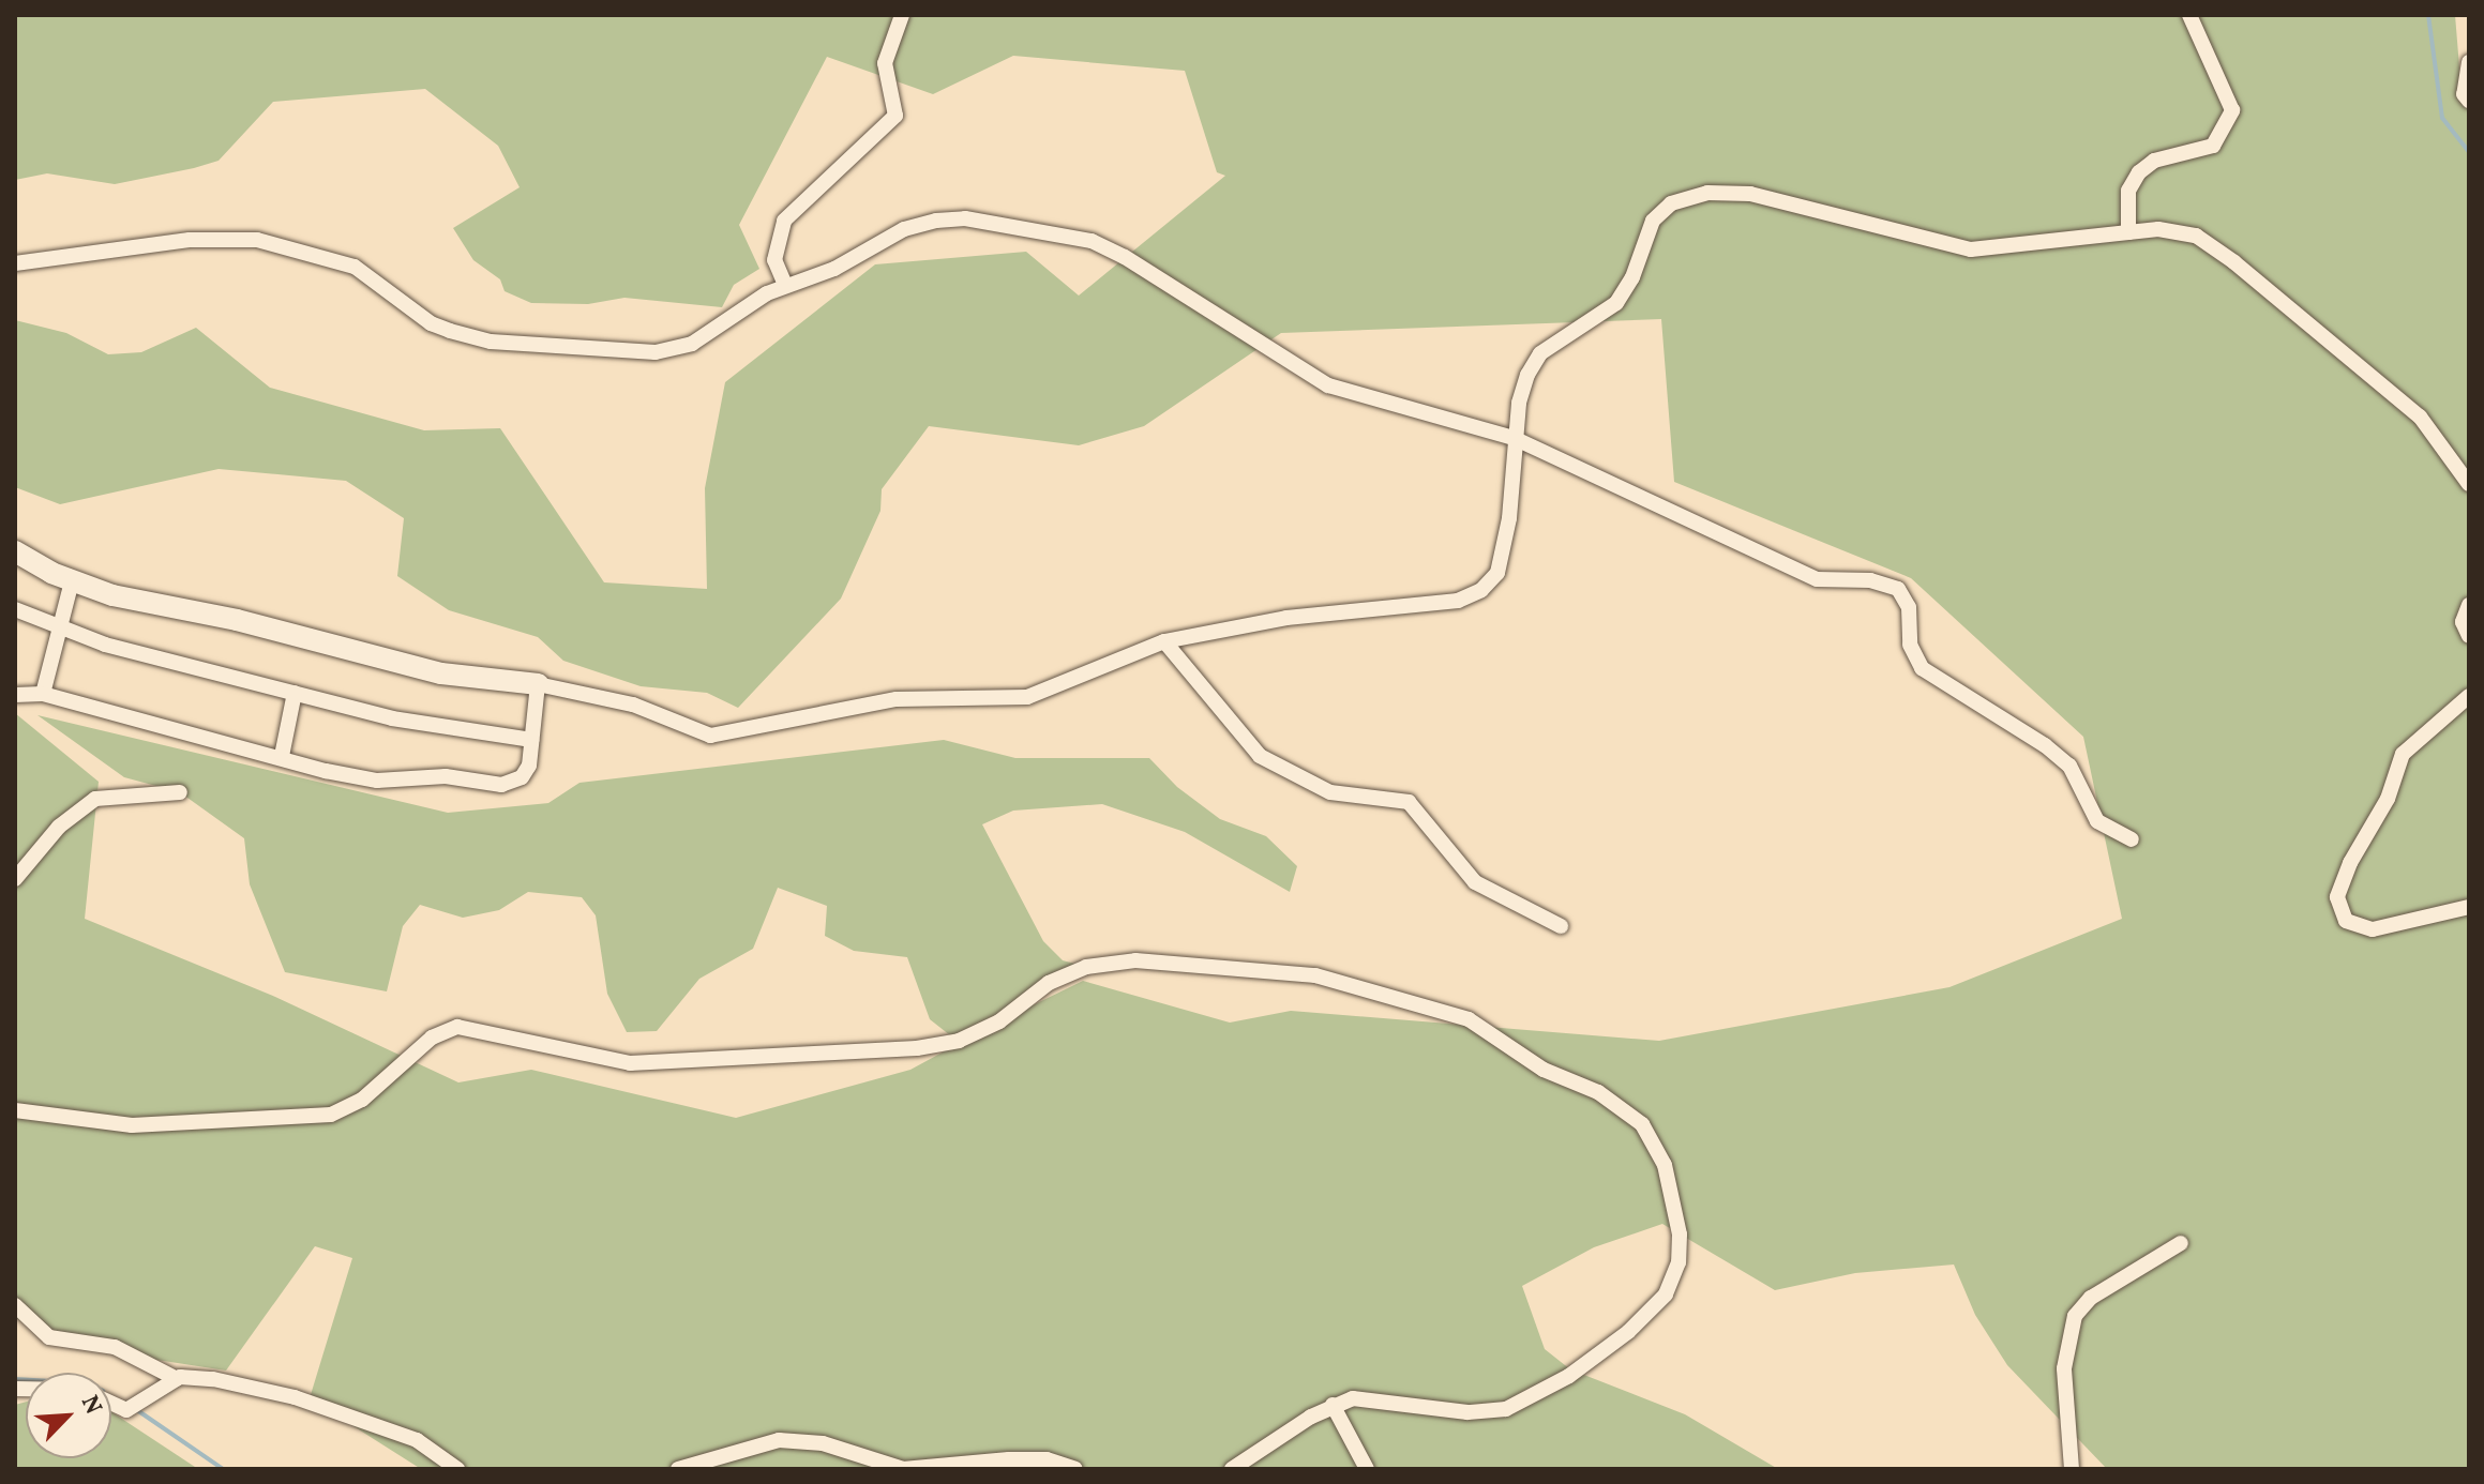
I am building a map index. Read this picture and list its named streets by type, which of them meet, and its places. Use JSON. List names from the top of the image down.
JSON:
{
  "north": "top right"
}
